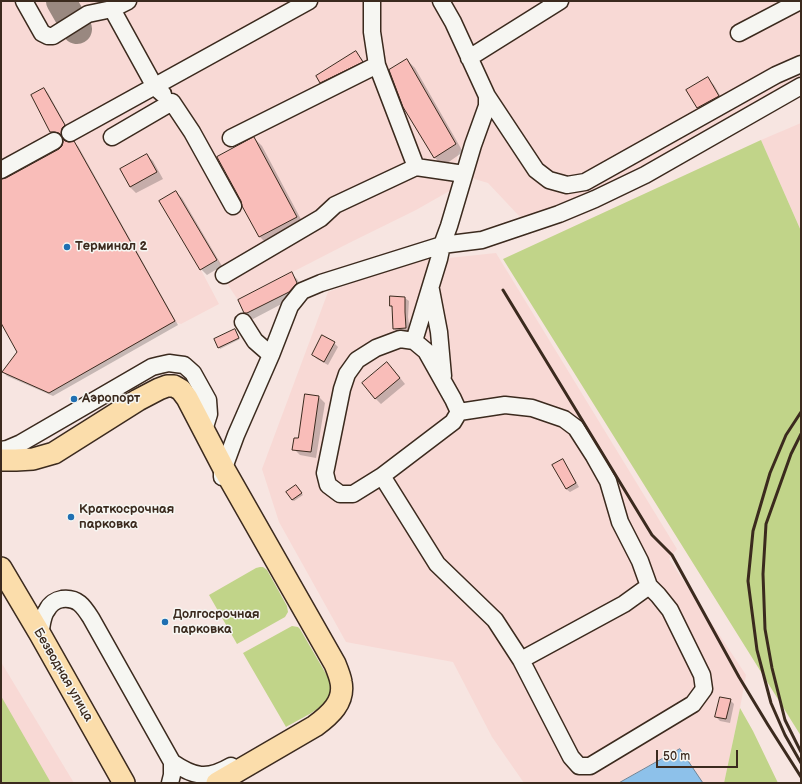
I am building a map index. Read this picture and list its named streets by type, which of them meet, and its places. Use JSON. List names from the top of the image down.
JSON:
{
  "streets": {
    "main road": ["Безводная улица"]
  },
  "places": [
    "Терминал 2",
    "Аэропорт",
    "Краткосрочная парковка",
    "Долгосрочная парковка"
  ],
  "scale_bar": "50 m"
}
